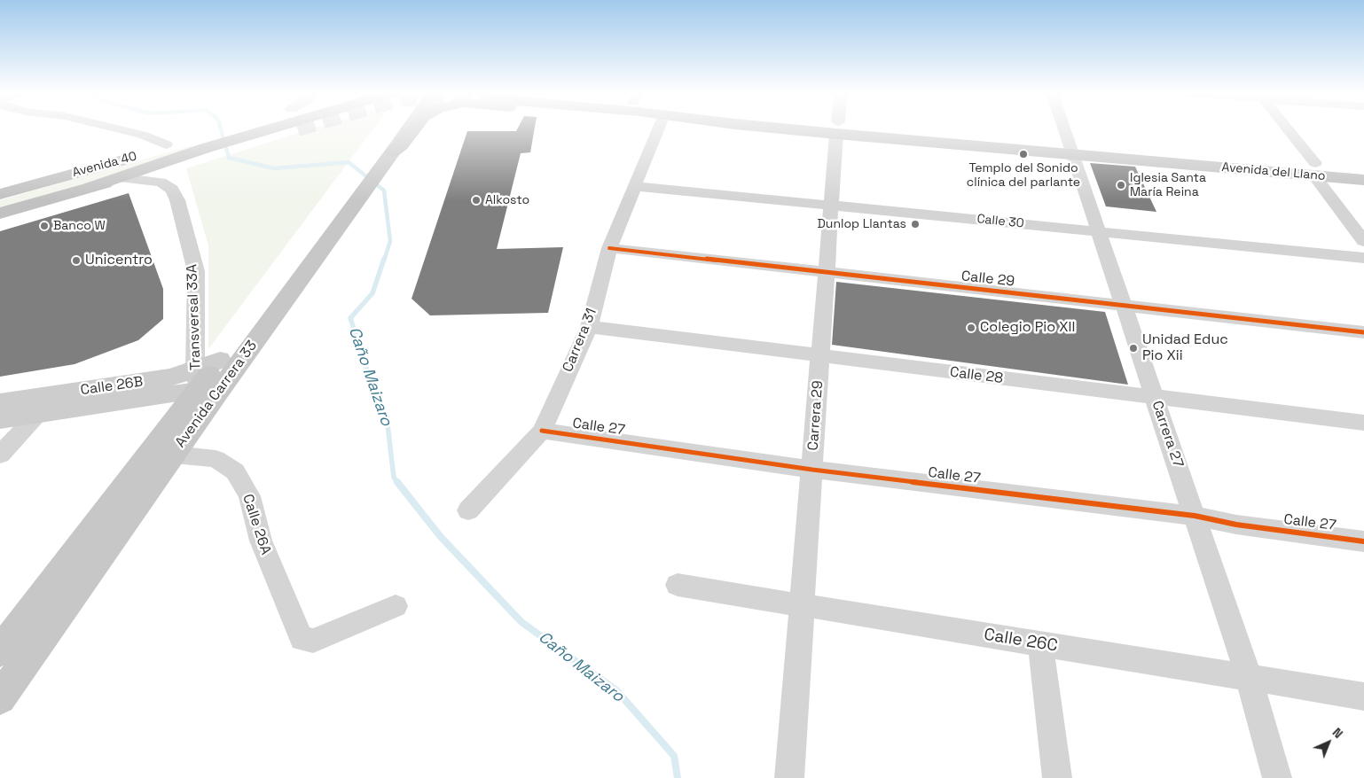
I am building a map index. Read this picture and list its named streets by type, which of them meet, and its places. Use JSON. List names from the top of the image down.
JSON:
{
  "streets": {
    "highway": ["Avenida 40", "Avenida del Llano"],
    "main road": ["Avenida Carrera 33"],
    "street": [
      "Calle 30",
      "Calle 29",
      "Transversal 33A",
      "Carrera 31",
      "Calle 28",
      "Calle 26B",
      "Carrera 29",
      "Calle 27",
      "Carrera 27",
      "Calle 26A",
      "Calle 26C"
    ]
  },
  "crossings": [
    ["Avenida 40", "Transversal 33A"],
    ["Avenida del Llano", "Carrera 27"],
    ["Calle 30", "Carrera 31"],
    ["Calle 30", "Carrera 29"],
    ["Calle 30", "Carrera 27"],
    ["Calle 29", "Carrera 31"],
    ["Calle 29", "Carrera 29"],
    ["Calle 29", "Carrera 27"],
    ["Transversal 33A", "Calle 26B"],
    ["Transversal 33A", "Avenida Carrera 33"],
    ["Carrera 31", "Calle 28"],
    ["Carrera 31", "Calle 27"],
    ["Calle 28", "Carrera 29"],
    ["Calle 28", "Carrera 27"],
    ["Calle 26B", "Avenida Carrera 33"],
    ["Avenida Carrera 33", "Calle 26A"],
    ["Carrera 29", "Calle 27"],
    ["Carrera 29", "Calle 26C"],
    ["Calle 27", "Carrera 27"],
    ["Carrera 27", "Calle 26C"]
  ],
  "water": ["Caño Maizaro"],
  "places": [
    "Templo del Sonido clínica del parlante",
    "Iglesia Santa María Reina",
    "Alkosto",
    "Dunlop Llantas",
    "Banco W",
    "Unicentro",
    "Colegio Pio XII",
    "Unidad Educ Pio Xii"
  ],
  "north": "top right"
}
